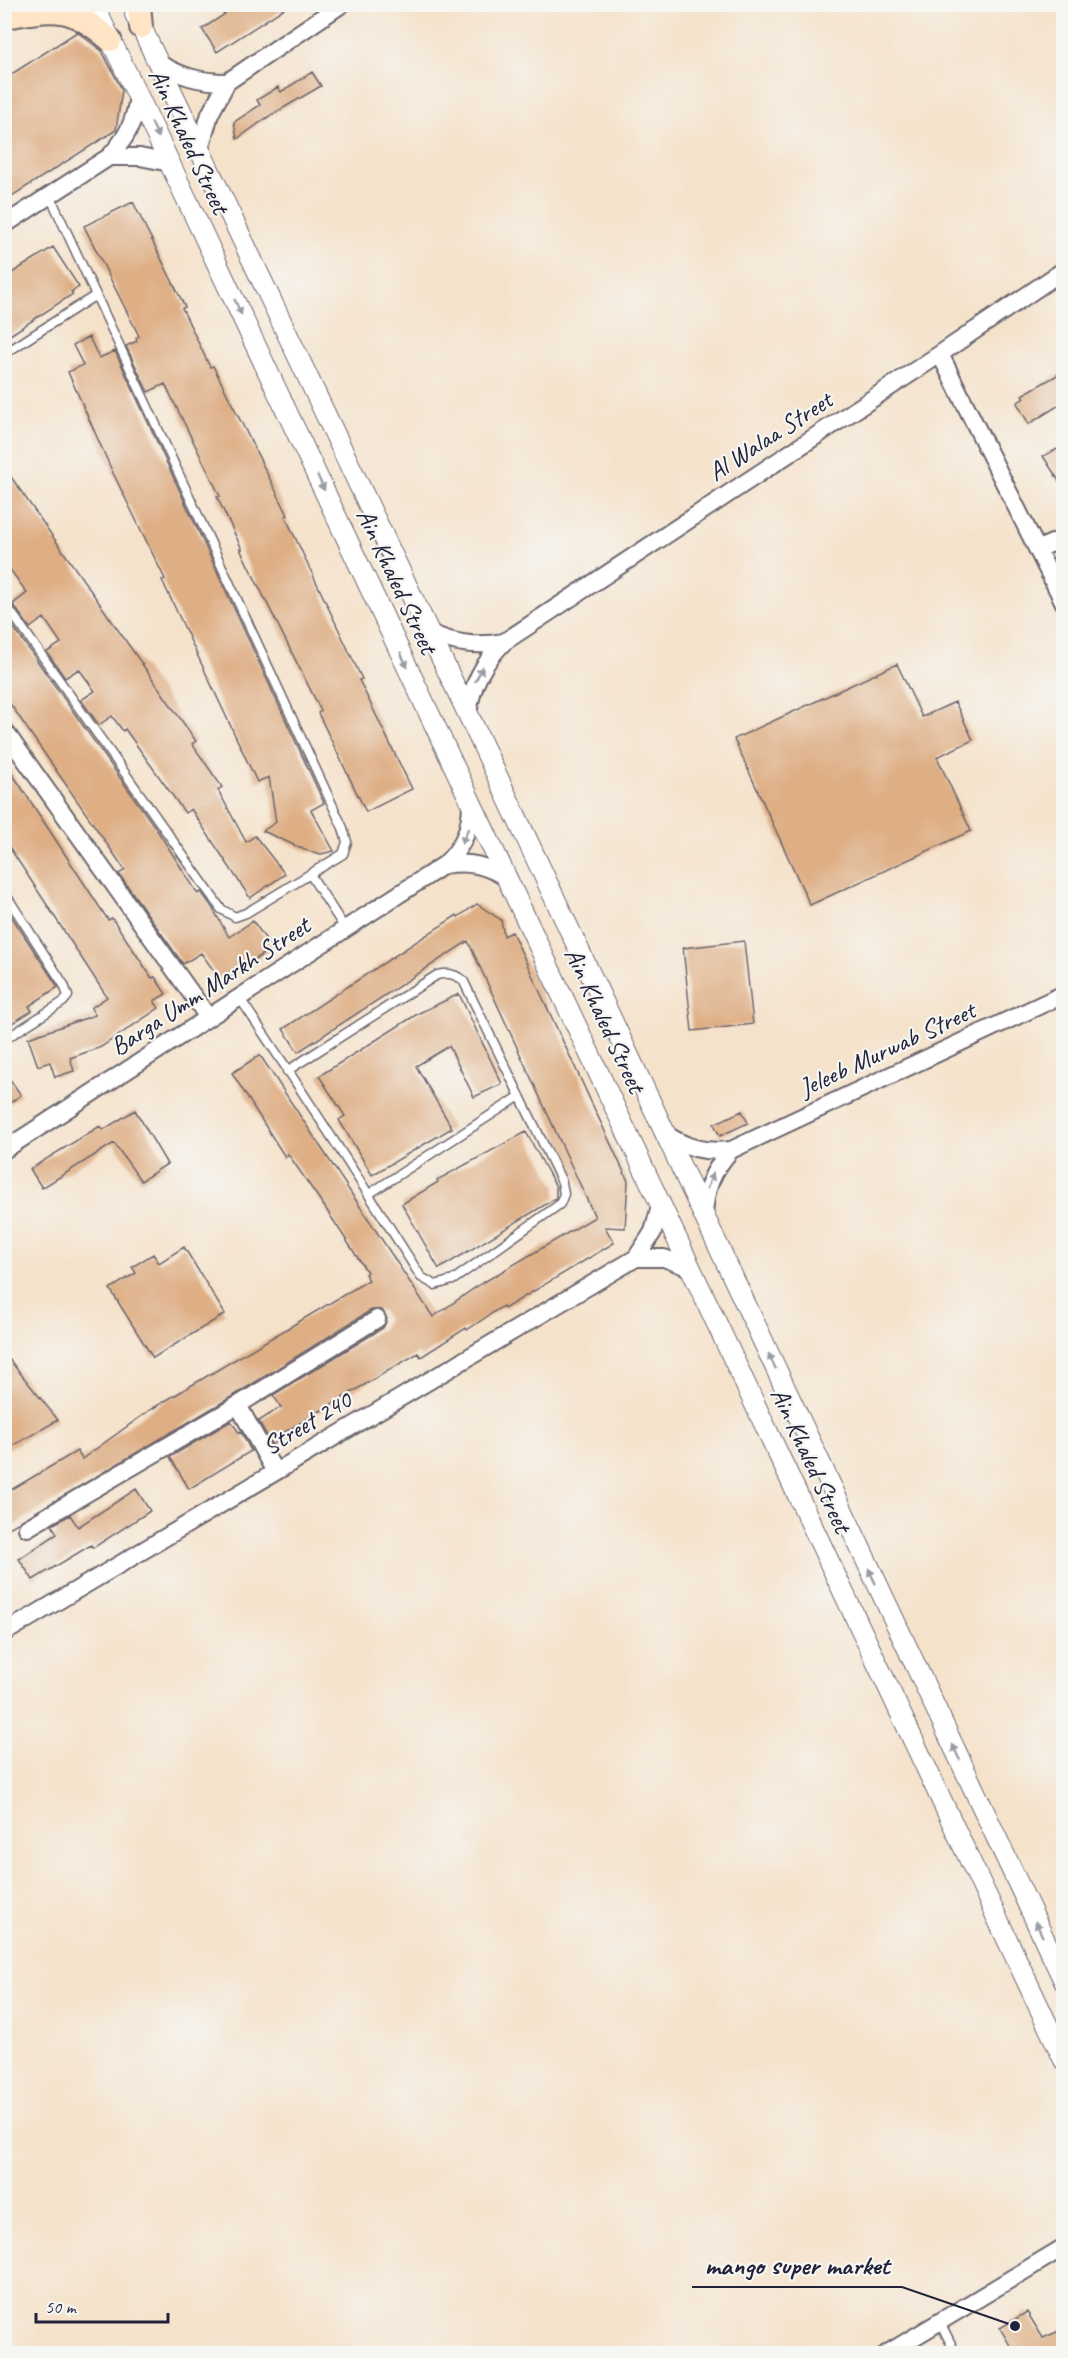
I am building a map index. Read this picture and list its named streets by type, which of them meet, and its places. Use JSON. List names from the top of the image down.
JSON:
{
  "streets": {
    "street": [
      "Ain Khaled Street",
      "Al Walaa Street",
      "Barga Umm Markh Street",
      "Jeleeb Murwab Street",
      "Street 240"
    ]
  },
  "crossings": [
    ["Ain Khaled Street", "Al Walaa Street"],
    ["Ain Khaled Street", "Barga Umm Markh Street"],
    ["Ain Khaled Street", "Jeleeb Murwab Street"],
    ["Ain Khaled Street", "Street 240"]
  ],
  "places": ["mango super market"],
  "scale_bar": "50 m"
}
